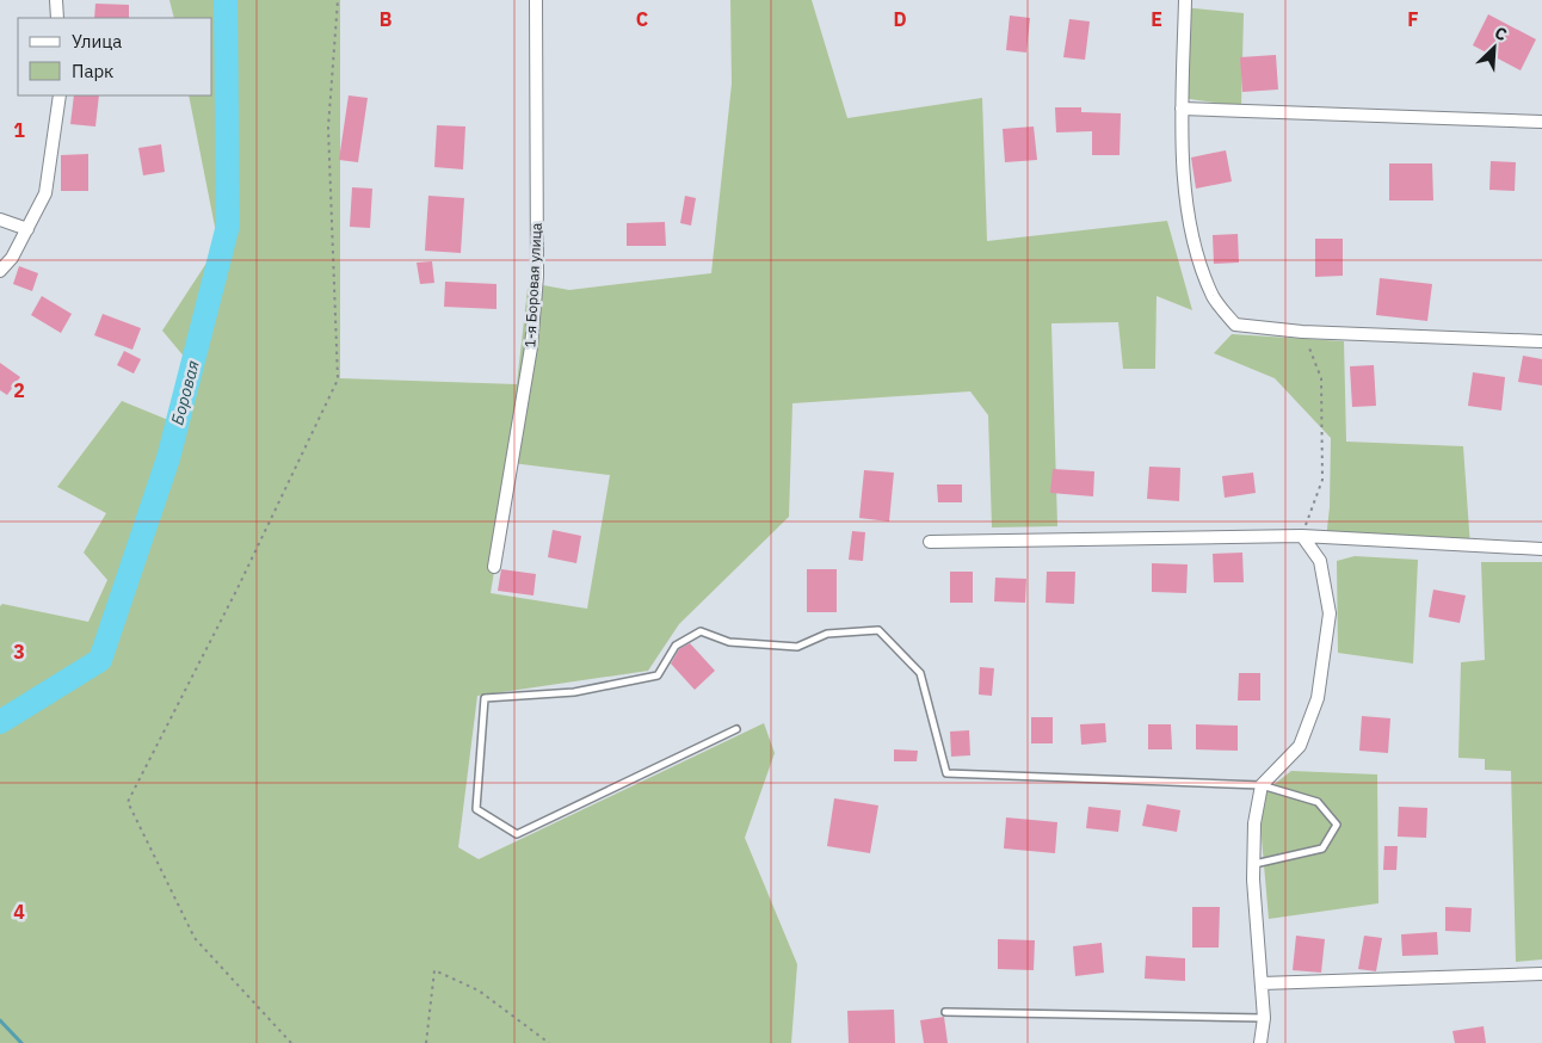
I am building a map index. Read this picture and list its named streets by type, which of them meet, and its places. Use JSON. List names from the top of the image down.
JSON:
{
  "streets": {
    "street": ["1-я Боровая улица"]
  },
  "water": ["Боровая"],
  "legend": ["Улица", "Парк"],
  "north": "top right",
  "grid": {
    "columns": [
      "B",
      "C",
      "D",
      "E",
      "F"
    ],
    "rows": [
      "1",
      "2",
      "3",
      "4"
    ]
  }
}
